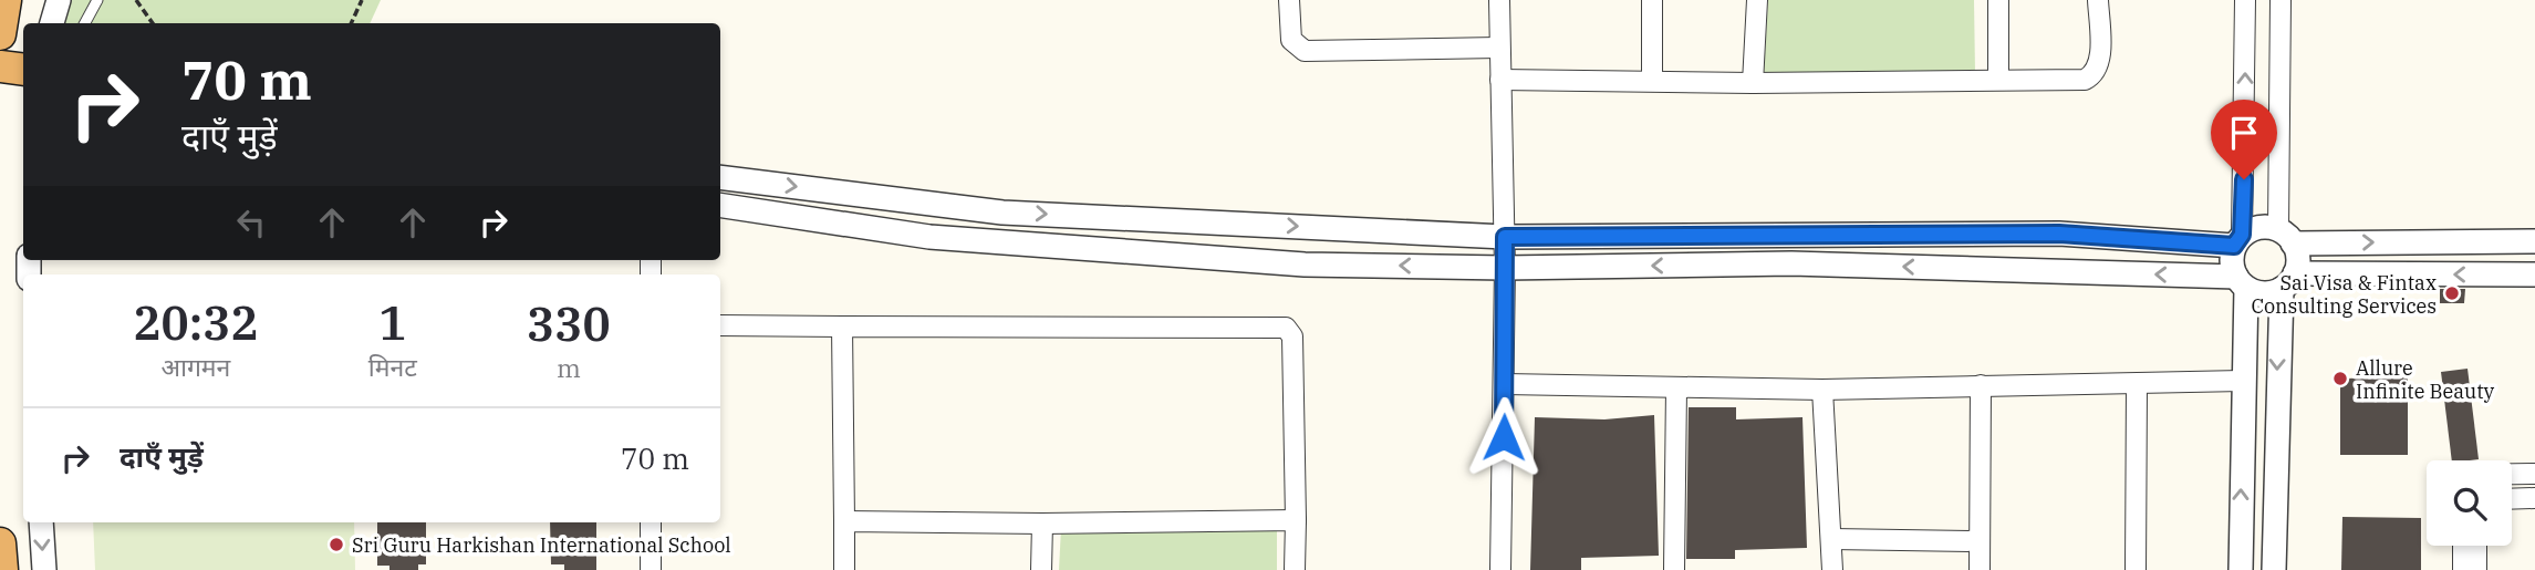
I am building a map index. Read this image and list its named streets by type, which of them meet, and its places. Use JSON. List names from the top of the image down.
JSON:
{
  "places": ["Sai Visa & Fintax Consulting Services", "Allure Infinite Beauty", "Sri Guru Harkishan International School"],
  "page": {
    "turn": ["70 m", "दाएँ मुड़ें"],
    "eta": [
      "20:32",
      "आगमन",
      "1",
      "मिनट",
      "330",
      "m"
    ],
    "list": [
      {
        "name": "दाएँ मुड़ें",
        "value": "70 m"
      }
    ]
  }
}
